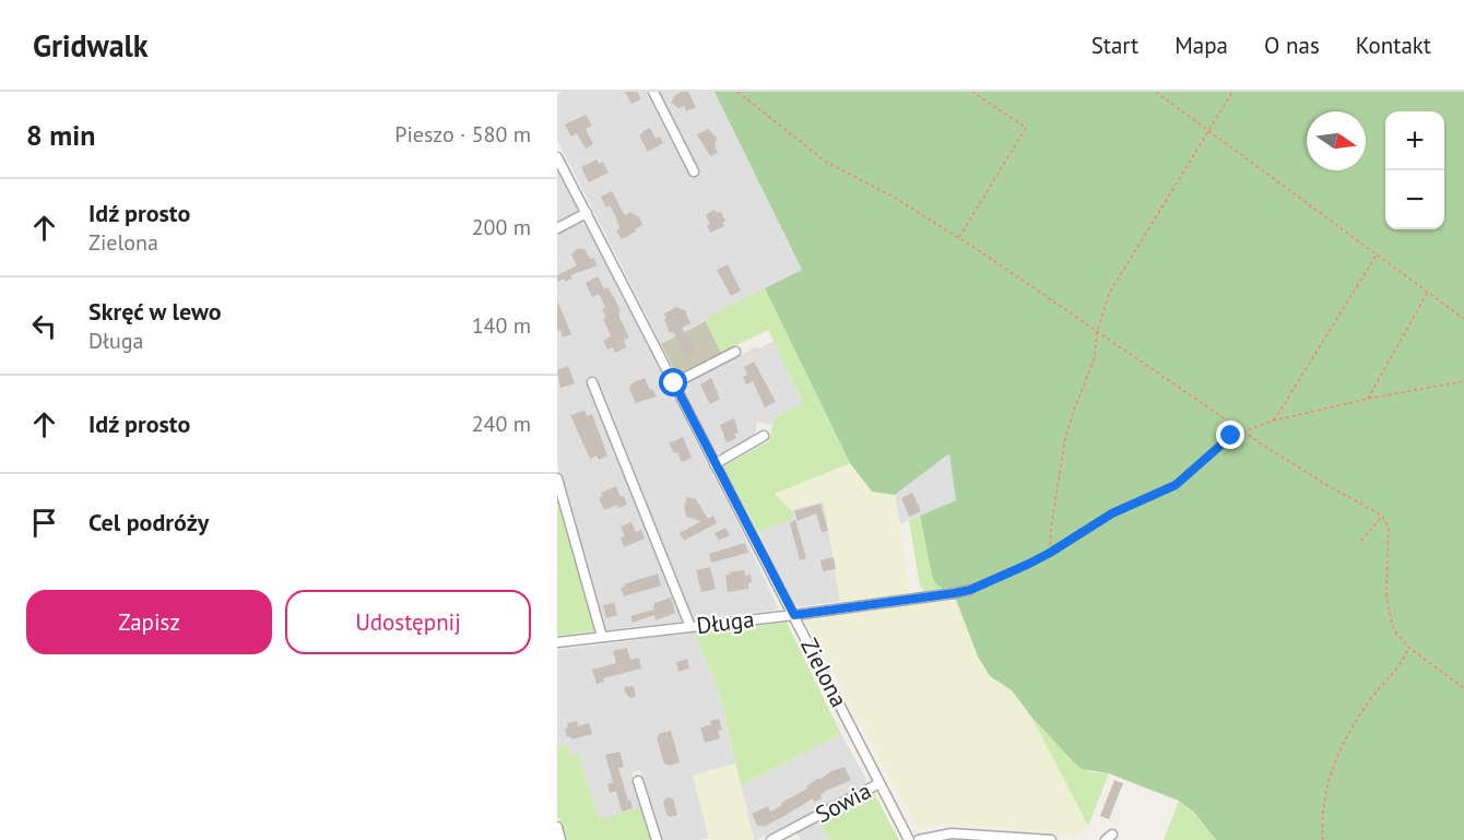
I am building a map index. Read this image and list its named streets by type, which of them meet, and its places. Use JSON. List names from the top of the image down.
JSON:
{
  "streets": {
    "street": ["Długa", "Zielona", "Sowia"]
  },
  "crossings": [
    ["Długa", "Zielona"],
    ["Zielona", "Sowia"]
  ],
  "north": "right",
  "page": {
    "header": "Gridwalk",
    "nav": [
      "Start",
      "Mapa",
      "O nas",
      "Kontakt"
    ],
    "heading": ["8 min", "Pieszo · 580 m"],
    "map_buttons": ["+", "−"],
    "list": [
      ["Idź prosto", "Zielona", "200 m"],
      ["Skręć w lewo", "Długa", "140 m"],
      ["Idź prosto", "240 m"],
      "Cel podróży"
    ],
    "buttons": ["Zapisz", "Udostępnij"]
  }
}
